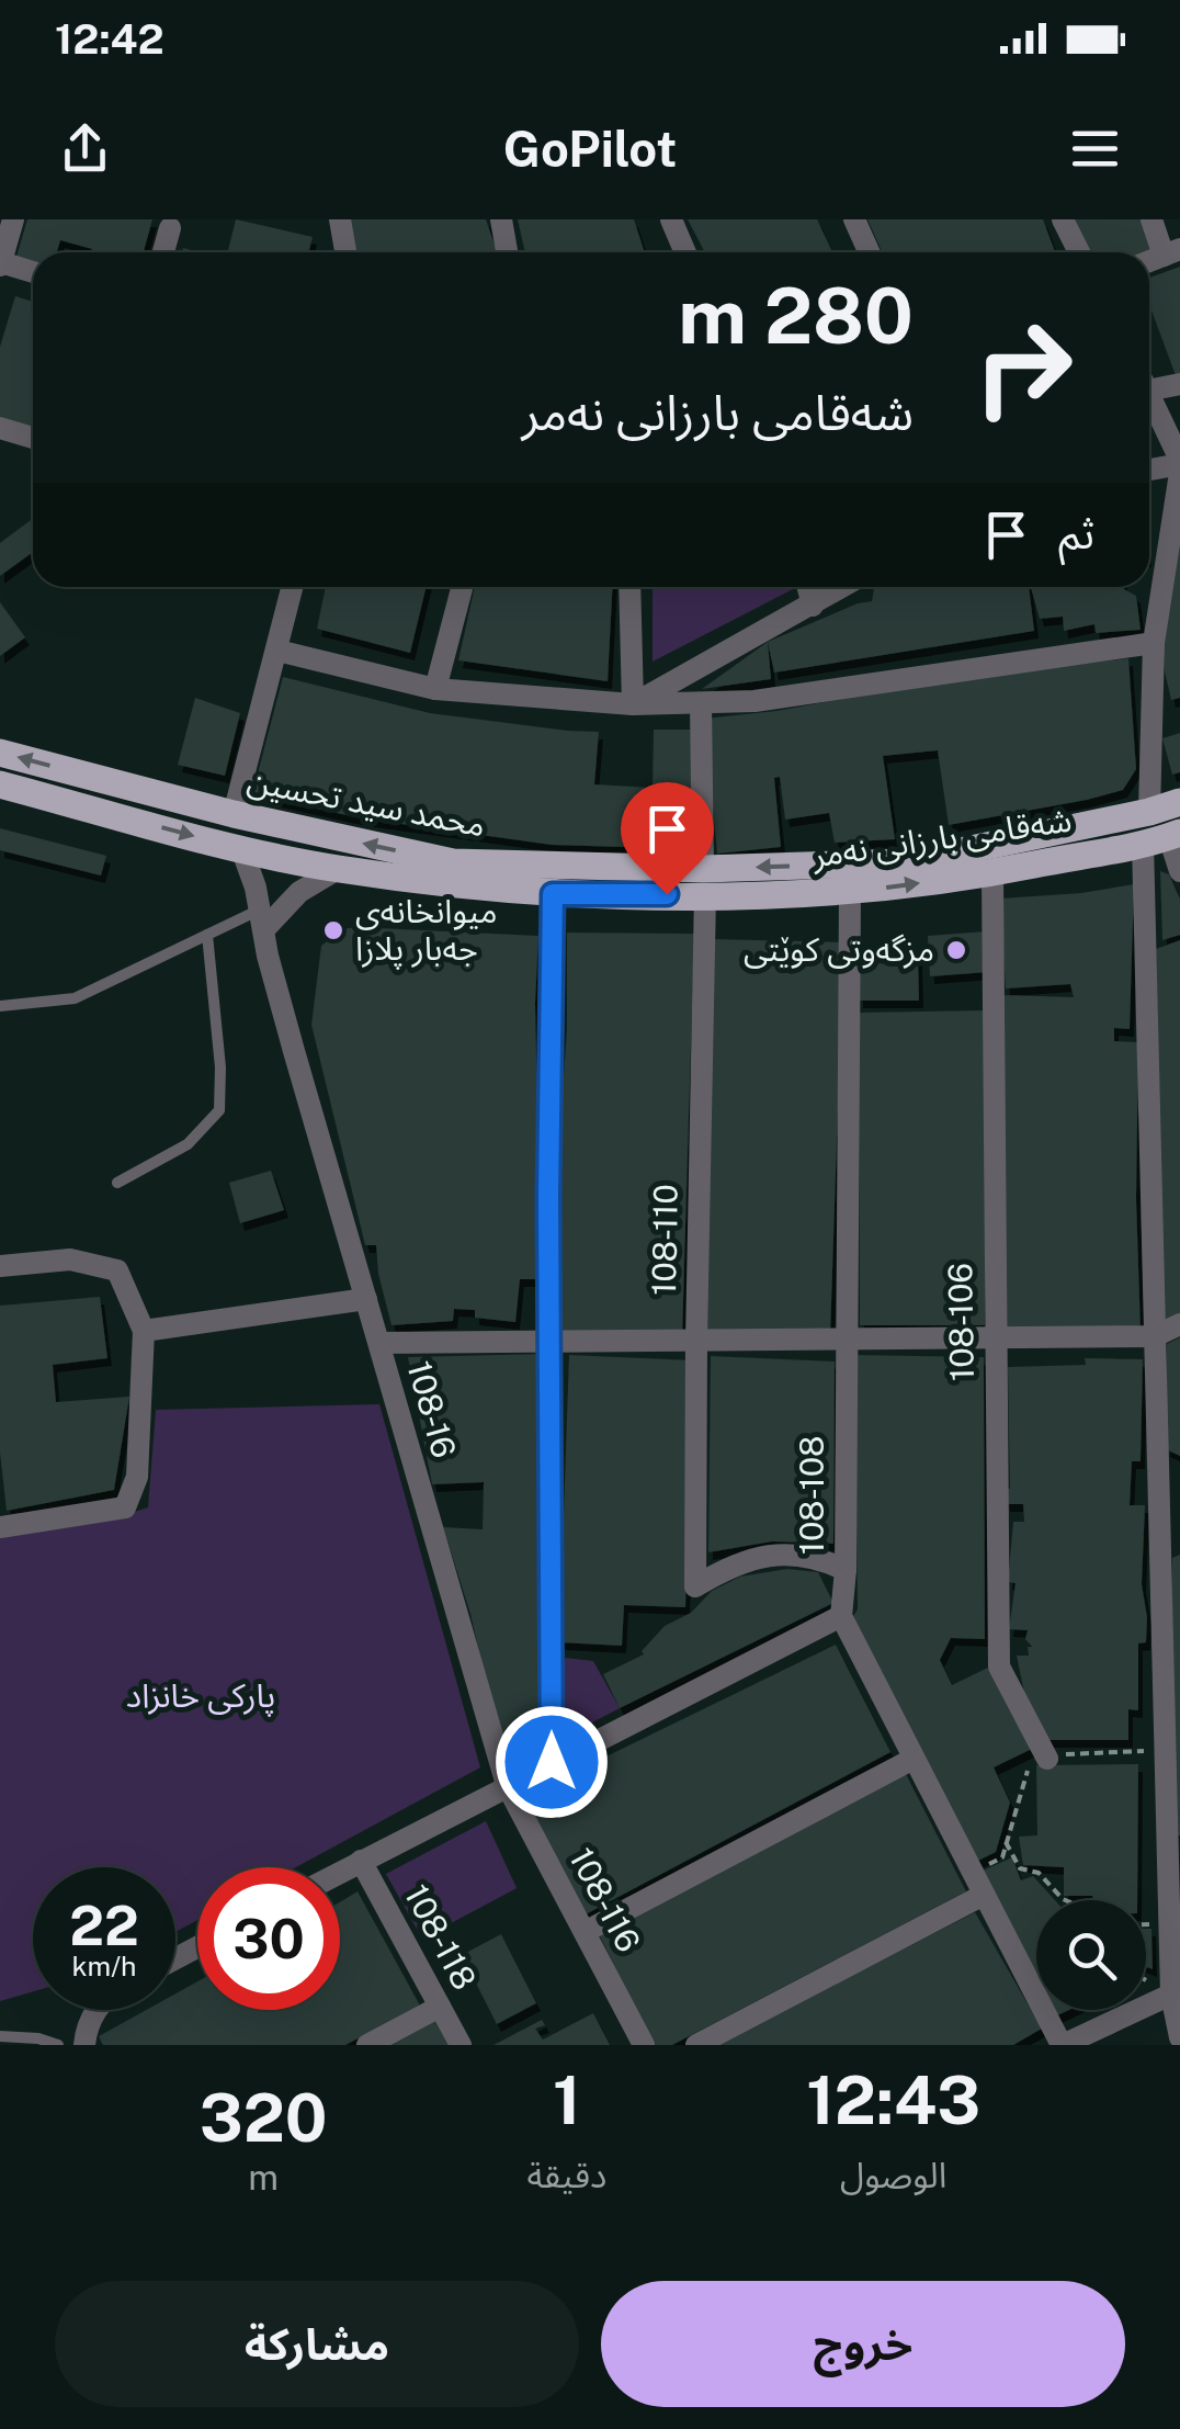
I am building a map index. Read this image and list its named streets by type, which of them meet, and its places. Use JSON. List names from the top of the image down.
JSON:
{
  "streets": {
    "main road": ["محمد سید تحسین", "شەقامی بارزانی نەمر"],
    "street": [
      "108-110",
      "108-106",
      "108-16",
      "108-108",
      "108-116",
      "108-118"
    ]
  },
  "crossings": [
    ["محمد سید تحسین", "شەقامی بارزانی نەمر"],
    ["محمد سید تحسین", "108-110"],
    ["شەقامی بارزانی نەمر", "108-110"],
    ["شەقامی بارزانی نەمر", "108-106"],
    ["شەقامی بارزانی نەمر", "108-108"],
    ["108-110", "108-108"],
    ["108-16", "108-116"]
  ],
  "one_way": ["محمد سید تحسین"],
  "parks": ["پارکی خانزاد"],
  "places": ["میوانخانەی جەبار پلازا", "مزگەوتی کوێتی"],
  "page": {
    "status": "12:42",
    "header": "GoPilot",
    "turn": ["280 m", "شەقامی بارزانی نەمر"],
    "then": "ثم",
    "speed": "22 km/h",
    "limit": "30",
    "eta": [
      "12:43",
      "الوصول",
      "1",
      "دقيقة",
      "320",
      "m"
    ],
    "buttons": ["خروج", "مشاركة"]
  }
}
